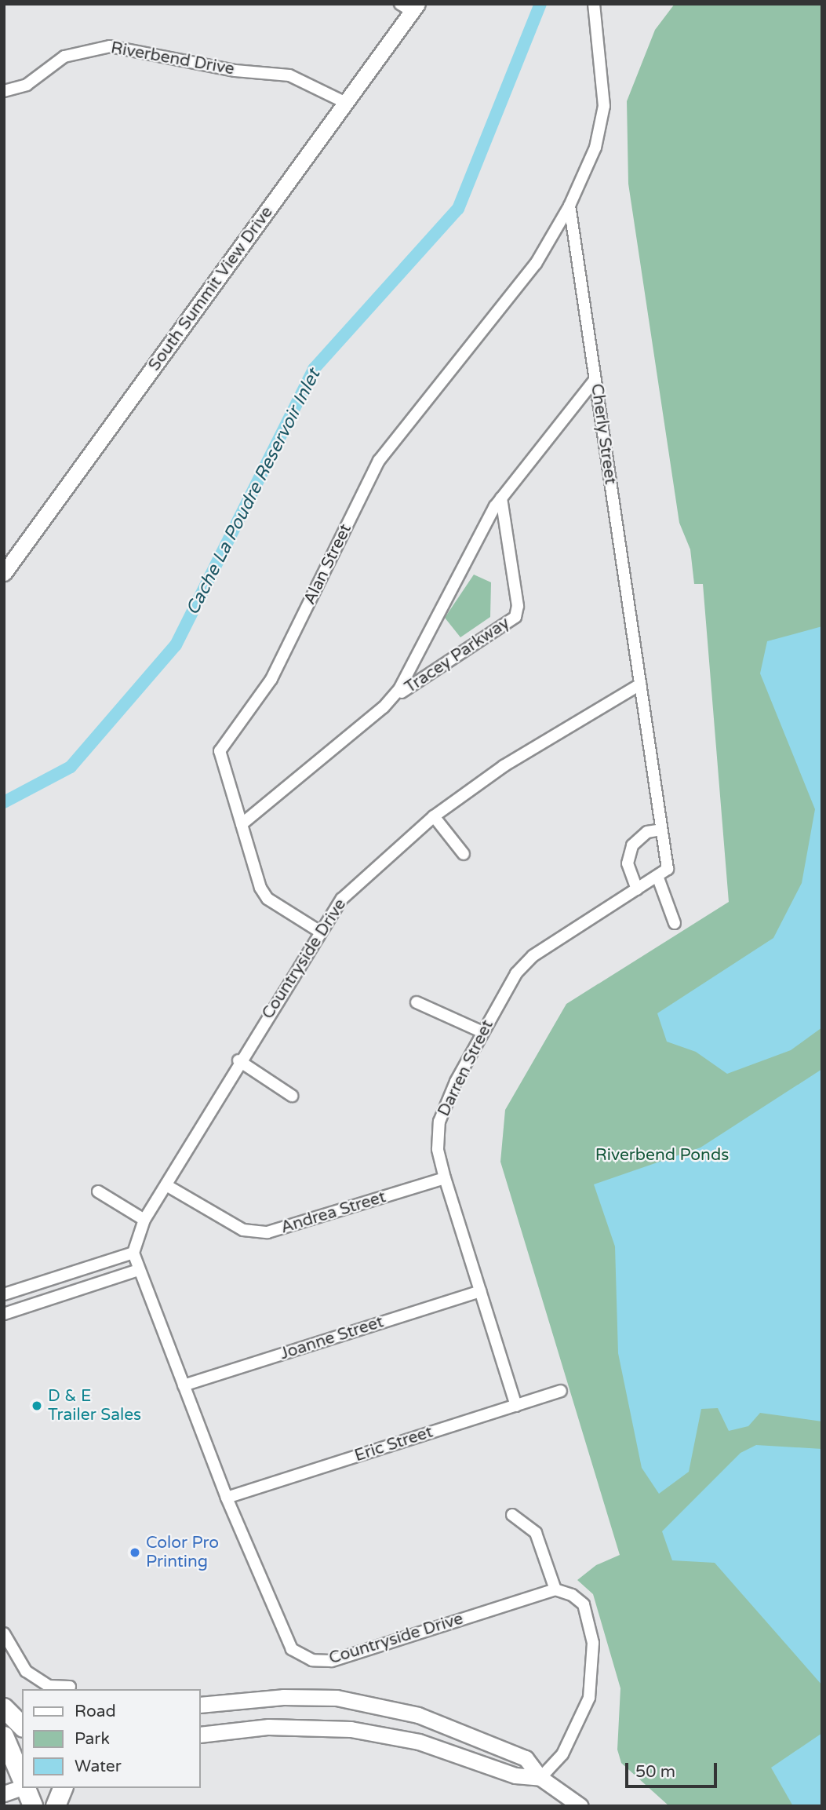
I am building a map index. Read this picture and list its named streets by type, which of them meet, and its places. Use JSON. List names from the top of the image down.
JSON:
{
  "streets": {
    "main road": ["South Summit View Drive"],
    "street": [
      "Riverbend Drive",
      "Cherly Street",
      "Alan Street",
      "Tracey Parkway",
      "Countryside Drive",
      "Darren Street",
      "Andrea Street",
      "Joanne Street",
      "Eric Street"
    ]
  },
  "crossings": [
    ["Riverbend Drive", "South Summit View Drive"],
    ["Cherly Street", "Alan Street"],
    ["Cherly Street", "Tracey Parkway"],
    ["Cherly Street", "Countryside Drive"],
    ["Cherly Street", "Darren Street"],
    ["Alan Street", "Tracey Parkway"],
    ["Alan Street", "Countryside Drive"],
    ["Countryside Drive", "Andrea Street"],
    ["Countryside Drive", "Joanne Street"],
    ["Countryside Drive", "Eric Street"],
    ["Darren Street", "Andrea Street"],
    ["Darren Street", "Joanne Street"],
    ["Darren Street", "Eric Street"]
  ],
  "water": ["Cache La Poudre Reservoir Inlet"],
  "parks": ["Riverbend Ponds"],
  "places": ["D & E Trailer Sales", "Color Pro Printing"],
  "legend": ["Road", "Park", "Water"],
  "scale_bar": "50 m"
}
